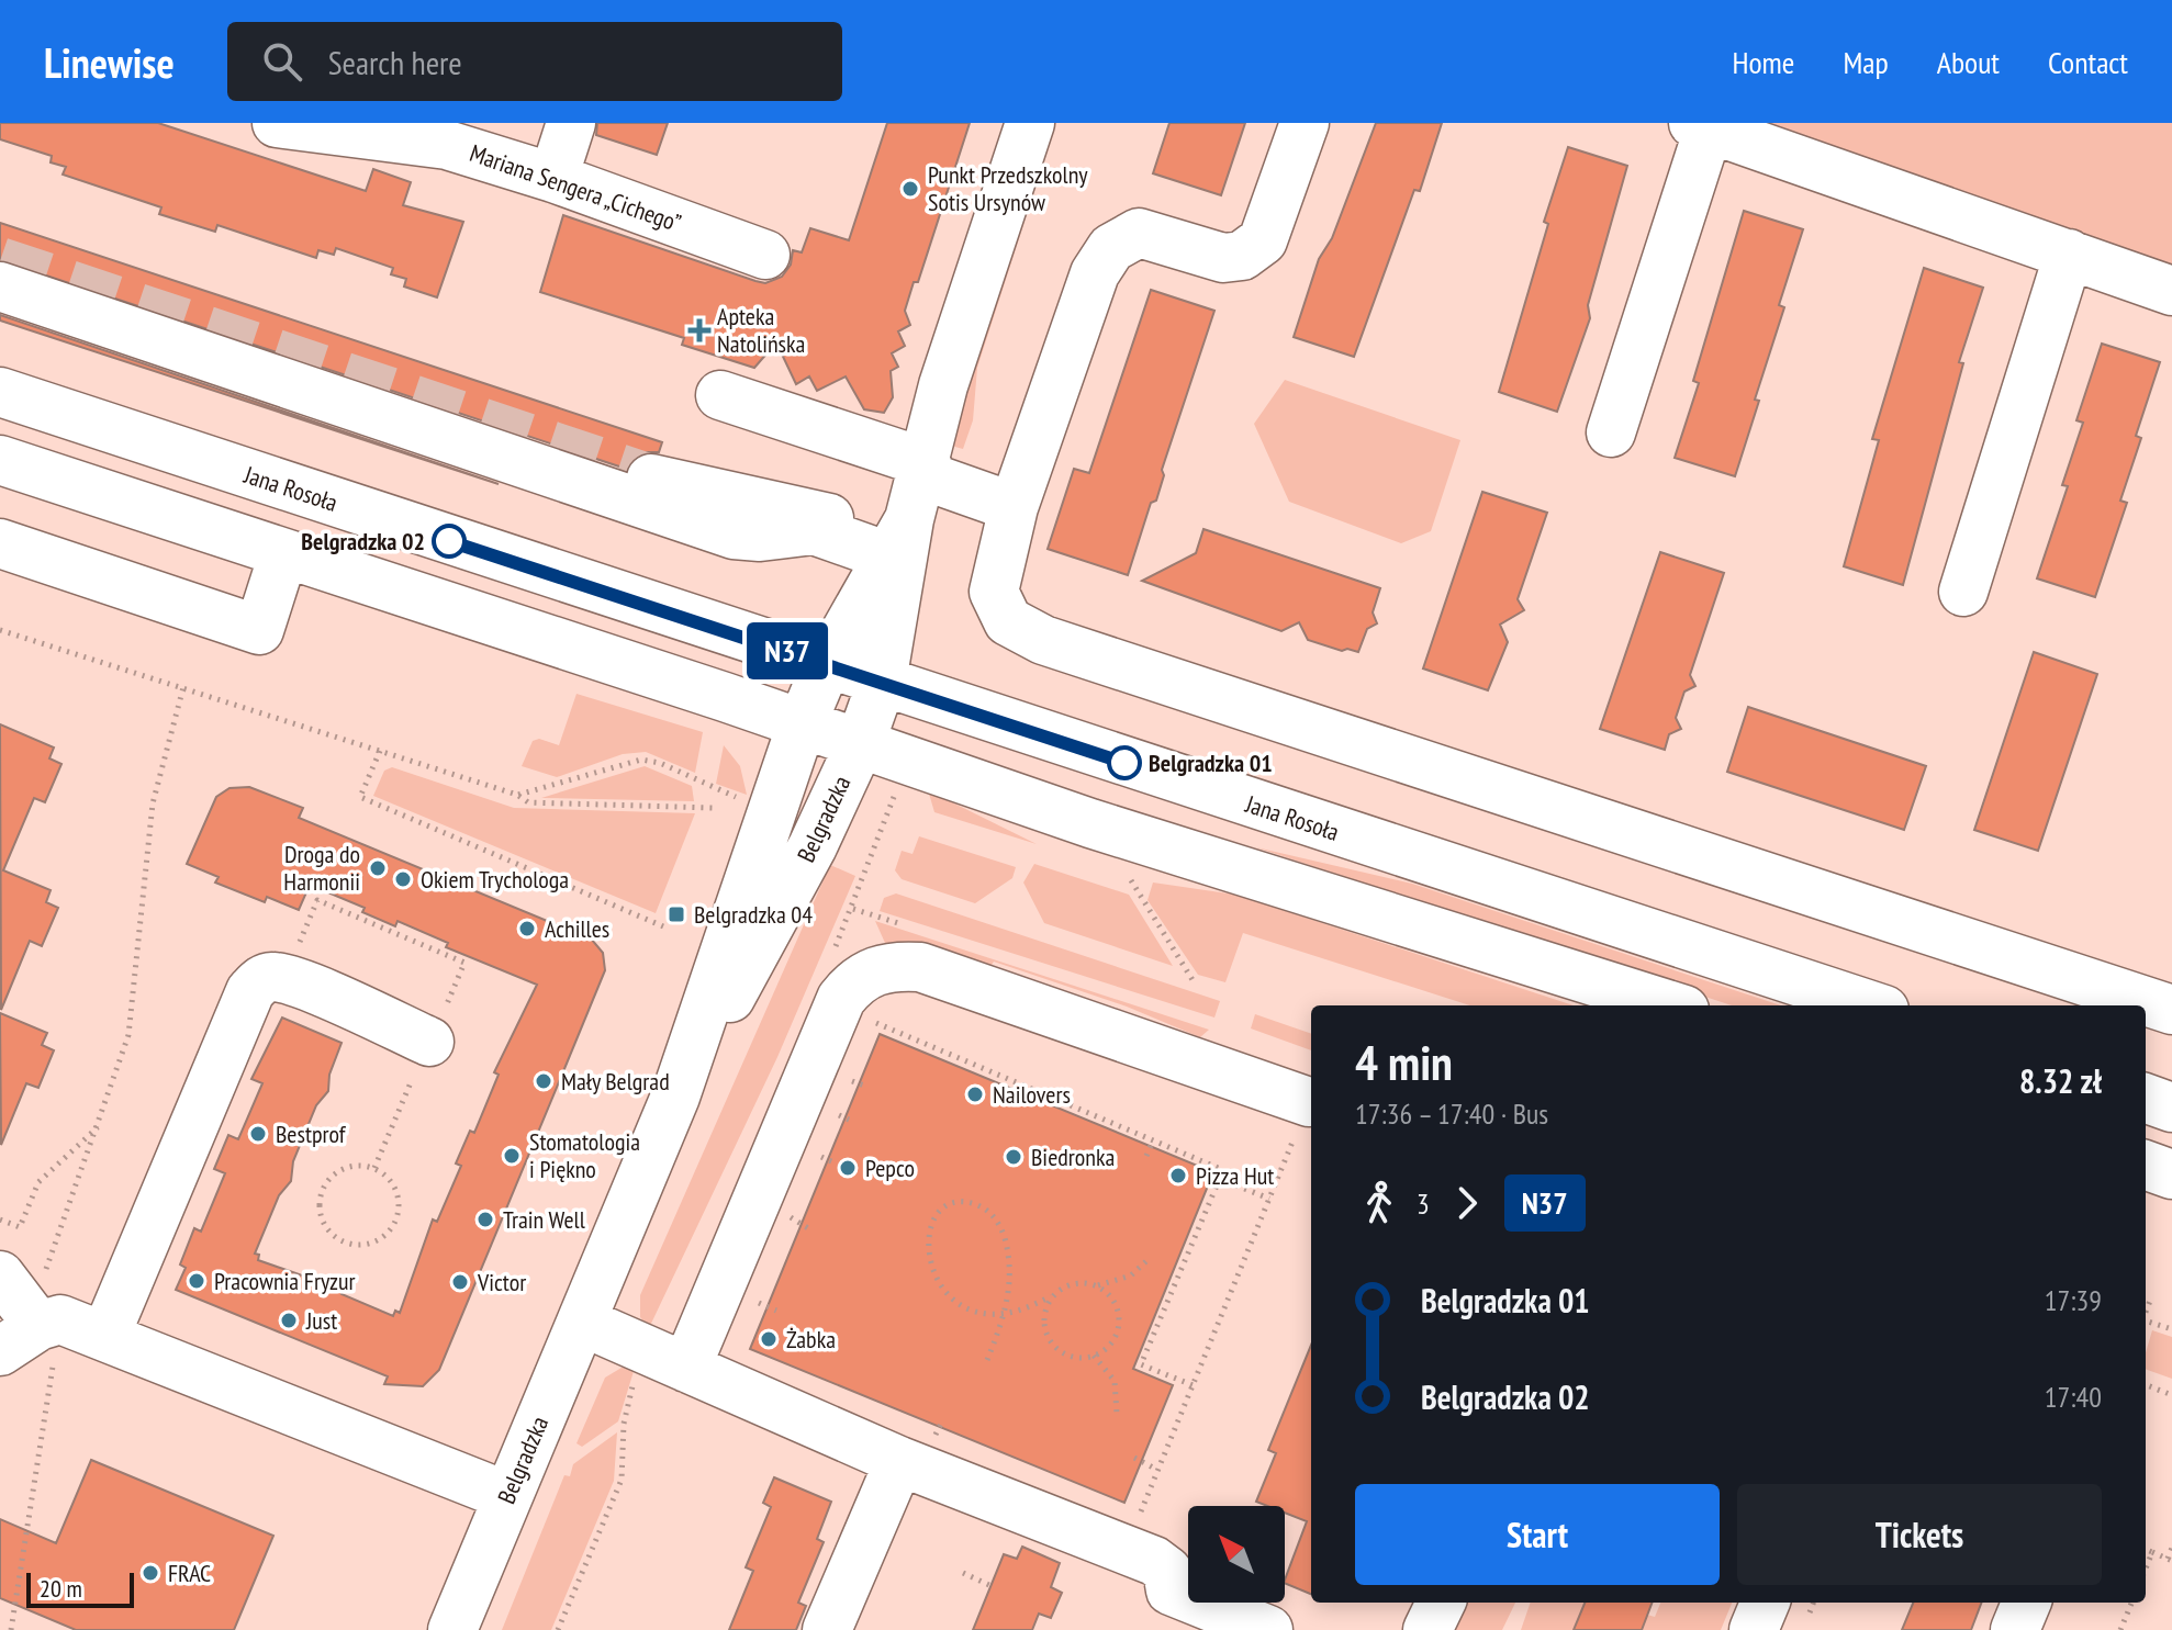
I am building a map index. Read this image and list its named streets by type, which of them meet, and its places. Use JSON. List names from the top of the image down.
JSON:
{
  "streets": {
    "street": ["Mariana Sengera „Cichego”", "Jana Rosoła", "Belgradzka"]
  },
  "crossings": [
    ["Jana Rosoła", "Belgradzka"]
  ],
  "places": {
    "other": [
      "Punkt Przedszkolny Sotis Ursynów",
      "Belgradzka 02",
      "Belgradzka 01",
      "Droga do Harmonii",
      "Okiem Trychologa",
      "Achilles",
      "Mały Belgrad",
      "Nailovers",
      "Bestprof",
      "Stomatologia i Piękno",
      "Biedronka",
      "Pepco",
      "Pizza Hut",
      "Train Well",
      "Pracownia Fryzur",
      "Victor",
      "Just",
      "Żabka",
      "FRAC"
    ],
    "health": ["Apteka Natolińska"],
    "transit": ["Belgradzka 04"]
  },
  "lines": ["bus line N37"],
  "scale_bar": "20 m",
  "north": "top left",
  "page": {
    "header": "Linewise",
    "search": "Search here",
    "nav": [
      "Home",
      "Map",
      "About",
      "Contact"
    ],
    "on_map": "N37",
    "heading": ["4 min", "17:36 – 17:40 · Bus", "8.32 zł"],
    "legs": ["3", "N37"],
    "list": [
      {
        "name": "Belgradzka 01",
        "value": "17:39"
      },
      {
        "name": "Belgradzka 02",
        "value": "17:40"
      }
    ],
    "buttons": ["Start", "Tickets"],
    "scale": "20 m"
  }
}
